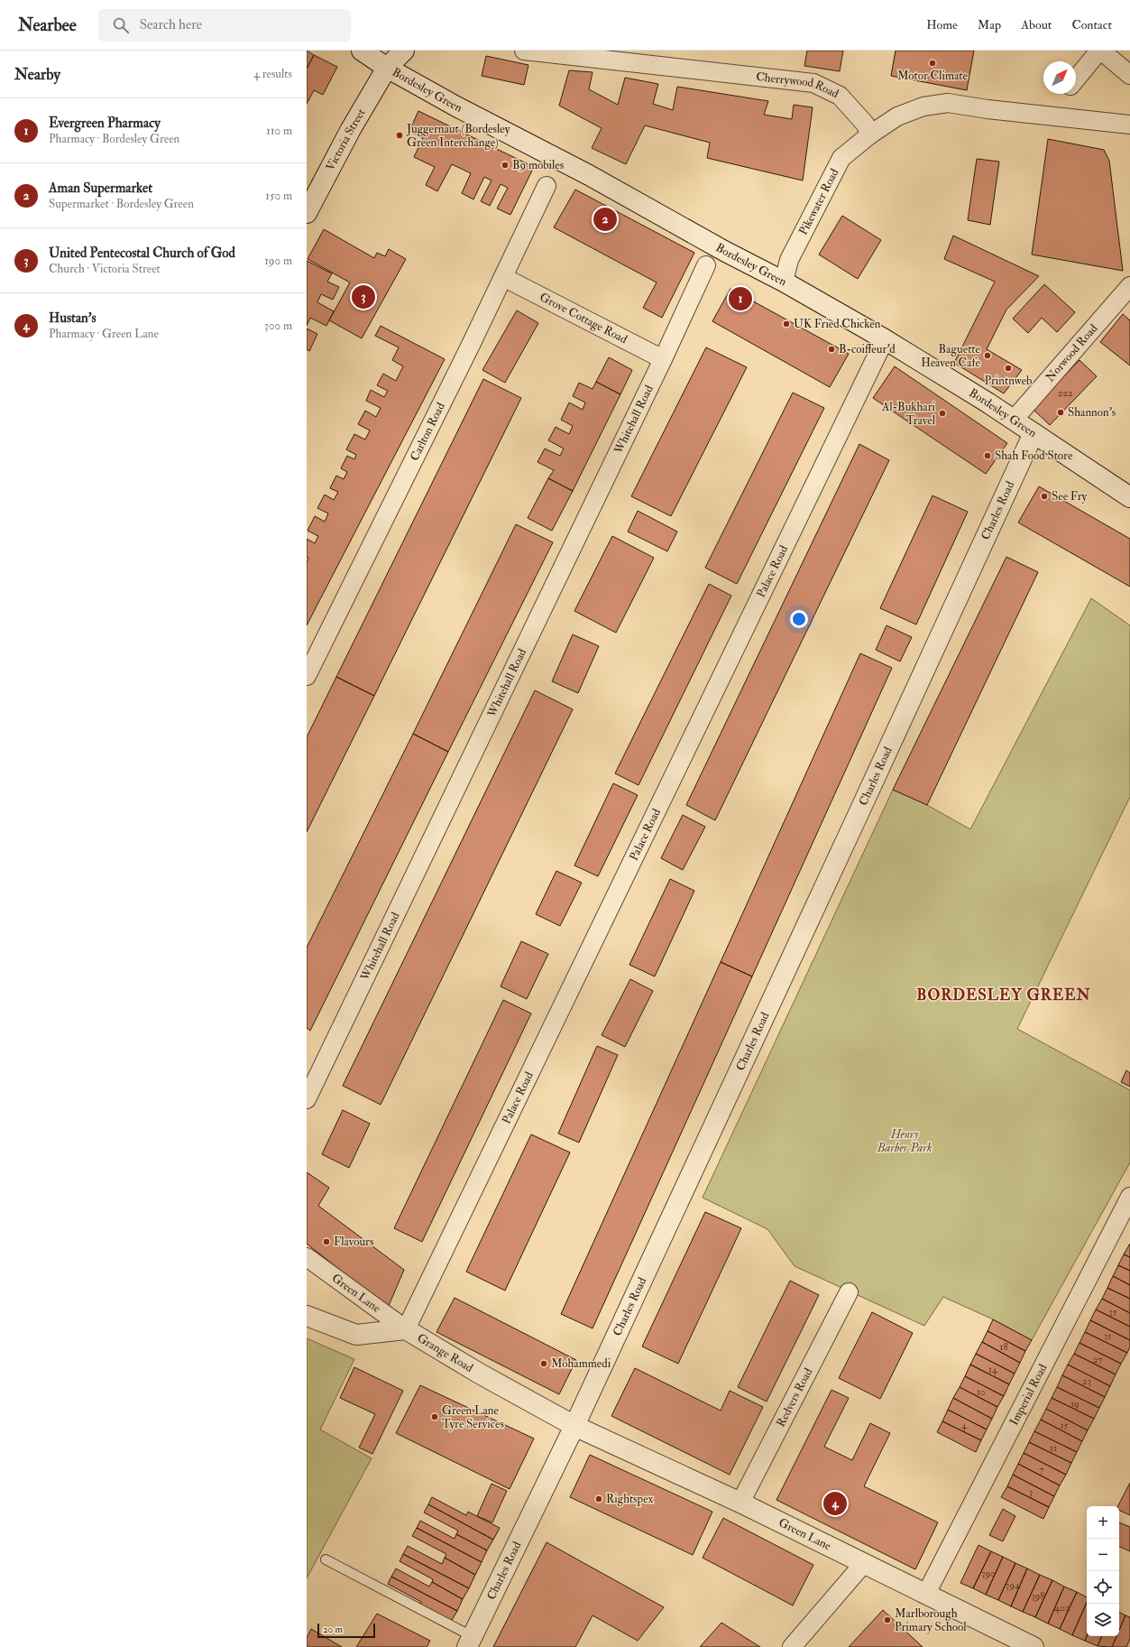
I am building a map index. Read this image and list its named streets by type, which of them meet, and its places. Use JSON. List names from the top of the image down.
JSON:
{
  "streets": {
    "street": [
      "Cherrywood Road",
      "Bordesley Green",
      "Victoria Street",
      "Pikewater Road",
      "Grove Cottage Road",
      "Norwood Road",
      "Whitehall Road",
      "Carlton Road",
      "Charles Road",
      "Palace Road",
      "Green Lane",
      "Grange Road",
      "Imperial Road",
      "Redvers Road"
    ]
  },
  "crossings": [
    ["Cherrywood Road", "Pikewater Road"],
    ["Bordesley Green", "Victoria Street"],
    ["Bordesley Green", "Pikewater Road"],
    ["Bordesley Green", "Norwood Road"],
    ["Bordesley Green", "Charles Road"],
    ["Bordesley Green", "Palace Road"],
    ["Grove Cottage Road", "Whitehall Road"],
    ["Grove Cottage Road", "Carlton Road"],
    ["Charles Road", "Green Lane"],
    ["Charles Road", "Grange Road"],
    ["Palace Road", "Green Lane"],
    ["Palace Road", "Grange Road"],
    ["Green Lane", "Grange Road"],
    ["Green Lane", "Imperial Road"],
    ["Green Lane", "Redvers Road"]
  ],
  "districts": ["BORDESLEY GREEN"],
  "parks": ["Henry Barber Park"],
  "places": [
    "Motor Climate",
    "Juggernaut (Bordesley Green Interchange)",
    "B9 mobiles",
    "UK Fried Chicken",
    "B-coiffeur'd",
    "Baguette Heaven Cafe",
    "Printnweb",
    "Shannon's",
    "Al-Bukhari Travel",
    "Shah Food Store",
    "See Fry",
    "Flavours",
    "Mohammedi",
    "Green Lane Tyre Services",
    "Rightspex",
    "Marlborough Primary School"
  ],
  "house_numbers": [
    "222",
    "35",
    "31",
    "18",
    "27",
    "14",
    "23",
    "10",
    "19",
    "4",
    "15",
    "11",
    "7",
    "3",
    "390",
    "394",
    "398",
    "402"
  ],
  "scale_bar": "20 m",
  "north": "top right",
  "page": {
    "header": "Nearbee",
    "search": "Search here",
    "nav": [
      "Home",
      "Map",
      "About",
      "Contact"
    ],
    "heading": ["Nearby", "4 results"],
    "list": [
      {
        "mark": "1",
        "name": "Evergreen Pharmacy",
        "note": "Pharmacy · Bordesley Green",
        "value": "110 m"
      },
      {
        "mark": "2",
        "name": "Aman Supermarket",
        "note": "Supermarket · Bordesley Green",
        "value": "150 m"
      },
      {
        "mark": "3",
        "name": "United Pentecostal Church of God",
        "note": "Church · Victoria Street",
        "value": "190 m"
      },
      {
        "mark": "4",
        "name": "Hustan's",
        "note": "Pharmacy · Green Lane",
        "value": "300 m"
      }
    ],
    "pins": [
      "2",
      "3",
      "1",
      "4"
    ],
    "map_buttons": ["+", "−"],
    "scale": "20 m"
  }
}
